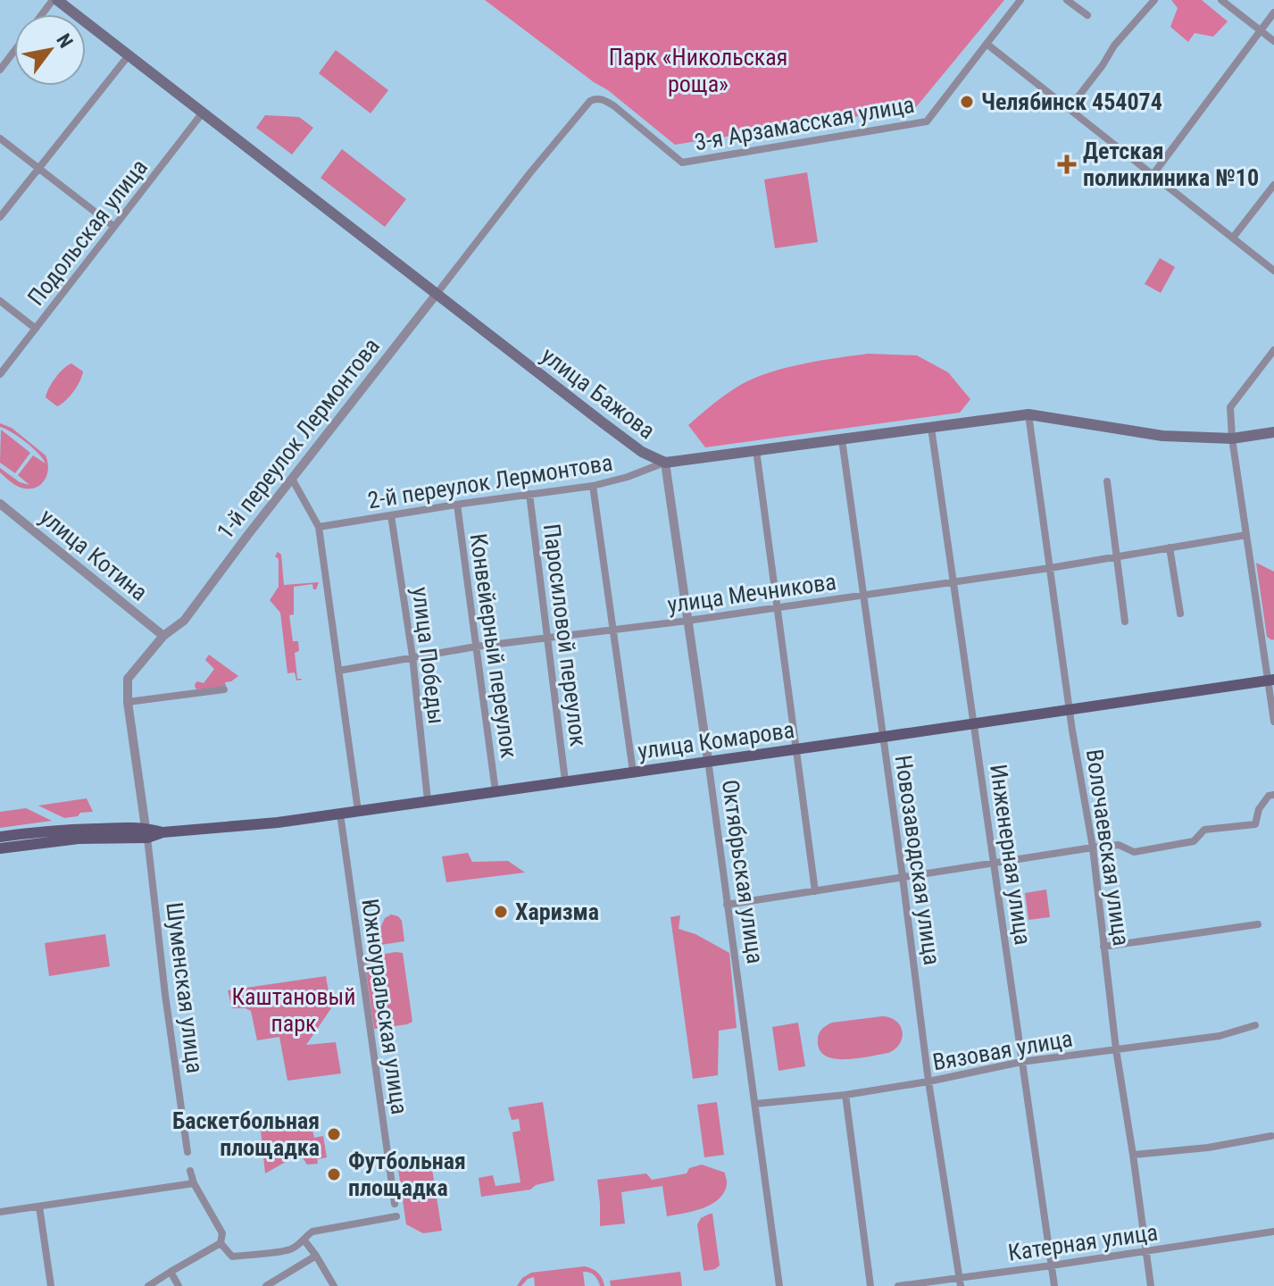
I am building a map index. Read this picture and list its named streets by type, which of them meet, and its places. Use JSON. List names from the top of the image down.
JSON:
{
  "streets": {
    "main road": ["улица Бажова", "улица Комарова"],
    "street": [
      "3-я Арзамасская улица",
      "Подольская улица",
      "1-й переулок Лермонтова",
      "2-й переулок Лермонтова",
      "улица Котина",
      "улица Мечникова",
      "Паросиловой переулок",
      "Конвейерный переулок",
      "улица Победы",
      "Волочаевская улица",
      "Инженерная улица",
      "Новозаводская улица",
      "Октябрьская улица",
      "Шуменская улица",
      "Южноуральская улица",
      "Вязовая улица",
      "Катерная улица"
    ]
  },
  "crossings": [
    ["3-я Арзамасская улица", "1-й переулок Лермонтова"],
    ["Подольская улица", "улица Бажова"],
    ["улица Бажова", "1-й переулок Лермонтова"],
    ["улица Бажова", "2-й переулок Лермонтова"],
    ["улица Бажова", "Волочаевская улица"],
    ["улица Бажова", "Инженерная улица"],
    ["улица Бажова", "Новозаводская улица"],
    ["улица Бажова", "Октябрьская улица"],
    ["1-й переулок Лермонтова", "улица Котина"],
    ["1-й переулок Лермонтова", "улица Комарова"],
    ["1-й переулок Лермонтова", "Шуменская улица"],
    ["2-й переулок Лермонтова", "Паросиловой переулок"],
    ["2-й переулок Лермонтова", "Конвейерный переулок"],
    ["2-й переулок Лермонтова", "улица Победы"],
    ["2-й переулок Лермонтова", "Октябрьская улица"],
    ["улица Мечникова", "Паросиловой переулок"],
    ["улица Мечникова", "Конвейерный переулок"],
    ["улица Мечникова", "улица Победы"],
    ["улица Мечникова", "Волочаевская улица"],
    ["улица Мечникова", "Инженерная улица"],
    ["улица Мечникова", "Новозаводская улица"],
    ["улица Мечникова", "Октябрьская улица"],
    ["Паросиловой переулок", "улица Комарова"],
    ["Конвейерный переулок", "улица Комарова"],
    ["улица Победы", "улица Комарова"],
    ["улица Комарова", "Волочаевская улица"],
    ["улица Комарова", "Инженерная улица"],
    ["улица Комарова", "Новозаводская улица"],
    ["улица Комарова", "Октябрьская улица"],
    ["улица Комарова", "Шуменская улица"],
    ["улица Комарова", "Южноуральская улица"],
    ["Волочаевская улица", "Вязовая улица"],
    ["Волочаевская улица", "Катерная улица"],
    ["Инженерная улица", "Вязовая улица"],
    ["Инженерная улица", "Катерная улица"],
    ["Новозаводская улица", "Вязовая улица"],
    ["Новозаводская улица", "Катерная улица"],
    ["Октябрьская улица", "Вязовая улица"]
  ],
  "parks": ["Парк «Никольская роща»", "Каштановый парк"],
  "places": {
    "other": [
      "Челябинск 454074",
      "Харизма",
      "Баскетбольная площадка",
      "Футбольная площадка"
    ],
    "health": ["Детская поликлиника №10"]
  },
  "north": "top right"
}
